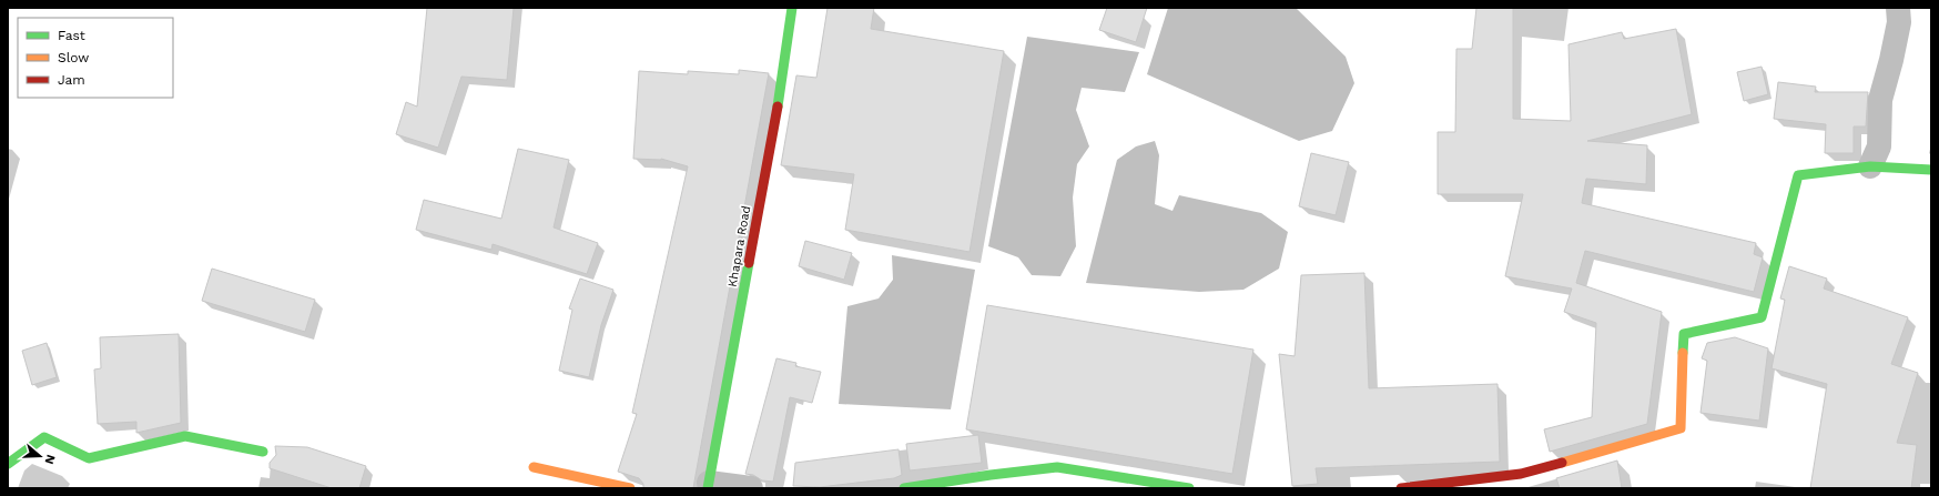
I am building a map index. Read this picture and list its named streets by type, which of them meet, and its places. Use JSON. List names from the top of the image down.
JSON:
{
  "streets": {
    "street": ["Khapara Road"]
  },
  "legend": ["Fast", "Slow", "Jam"],
  "north": "right"
}
